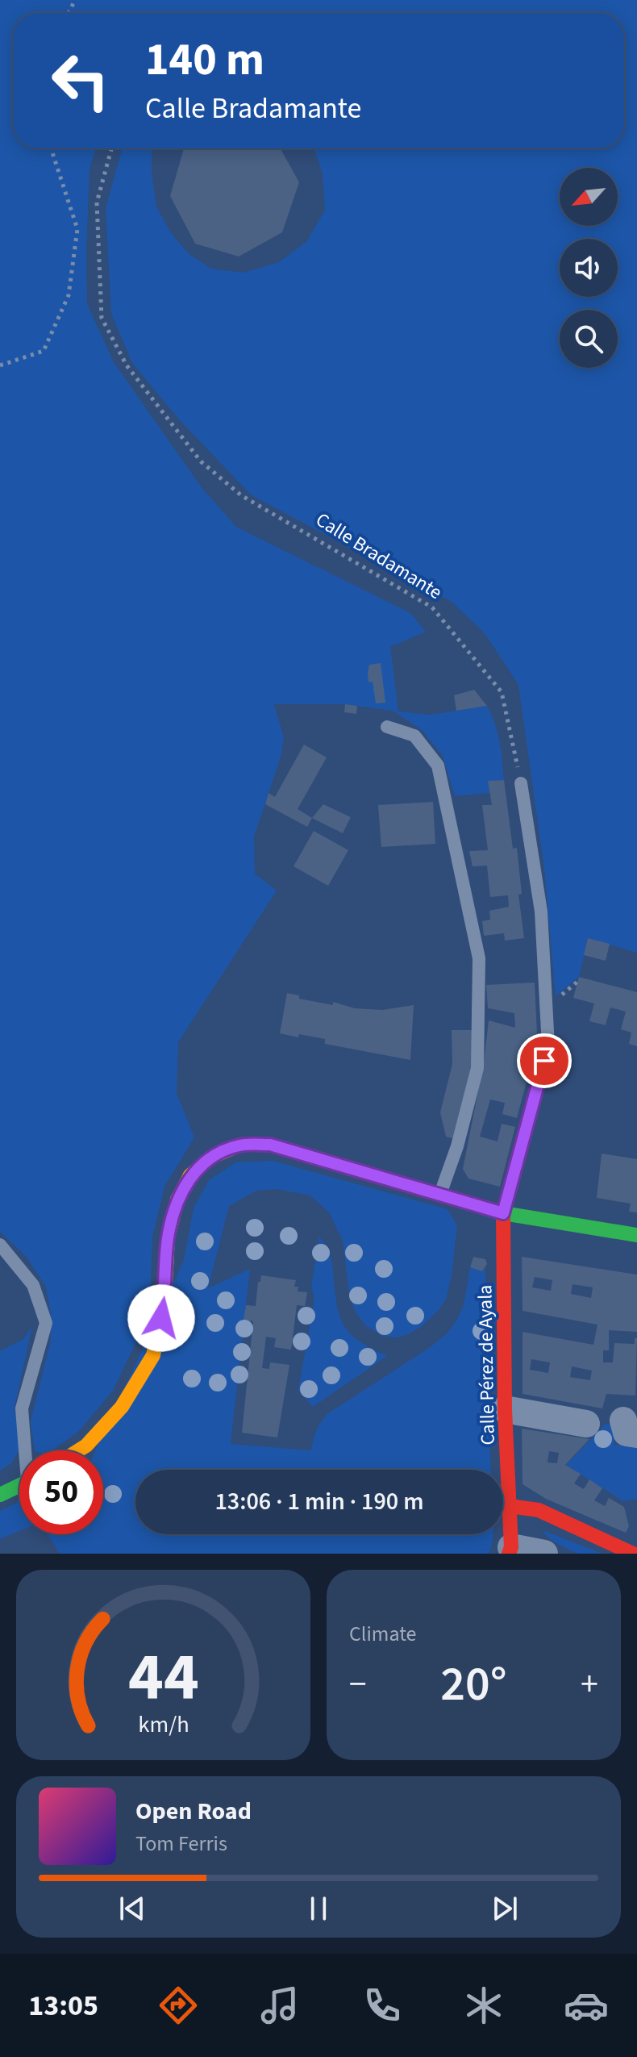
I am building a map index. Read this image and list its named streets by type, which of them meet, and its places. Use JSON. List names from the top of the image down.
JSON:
{
  "streets": {
    "main road": ["Calle Pérez de Ayala"],
    "path": ["Calle Bradamante"]
  },
  "north": "bottom left",
  "page": {
    "turn": ["140 m", "Calle Bradamante"],
    "limit": "50",
    "trip": "13:06 · 1 min · 190 m",
    "tile": "Climate",
    "heat": ["−", "20°", "+"],
    "song": ["Open Road", "Tom Ferris"],
    "tabs": "13:05",
    "gauge": ["44", "km/h"]
  }
}
